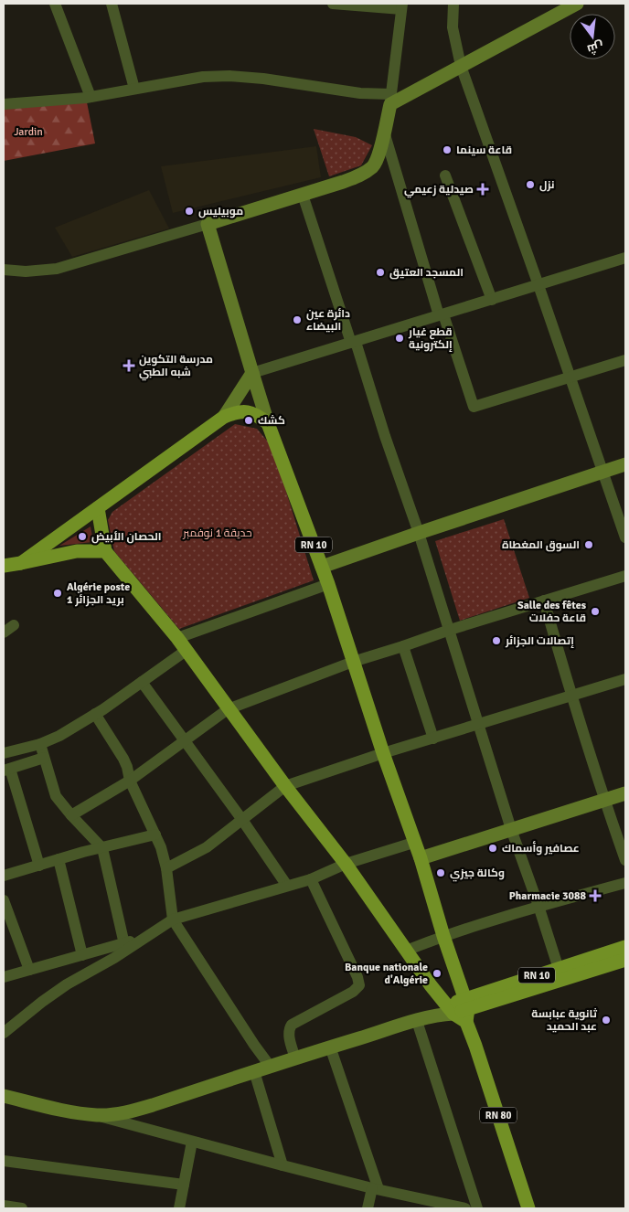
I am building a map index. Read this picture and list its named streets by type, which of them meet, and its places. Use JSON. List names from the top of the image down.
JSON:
{
  "streets": {
    "main road": ["RN 10", "RN 80"]
  },
  "crossings": [
    ["RN 10", "RN 80"]
  ],
  "parks": ["Jardin", "حديقة 1 نوفمبر"],
  "places": {
    "other": [
      "قاعة سينما",
      "نزل",
      "موبيليس",
      "المسجد العتيق",
      "دائرة عين البيضاء",
      "قطع غيار إلكترونية",
      "كشك",
      "الحصان الأبيض",
      "السوق المغطاة",
      "Algérie poste 1 بريد الجزائر",
      "Salle des fêtes قاعة حفلات",
      "إتصالات الجزائر",
      "عصافير وأسماك",
      "وكالة جيزي",
      "Banque nationale d'Algérie",
      "ثانوية عبابسة عبد الحميد"
    ],
    "health": ["صيدلية زعيمي", "مدرسة التكوين شبه الطبي", "Pharmacie 3088"]
  },
  "north": "bottom"
}
